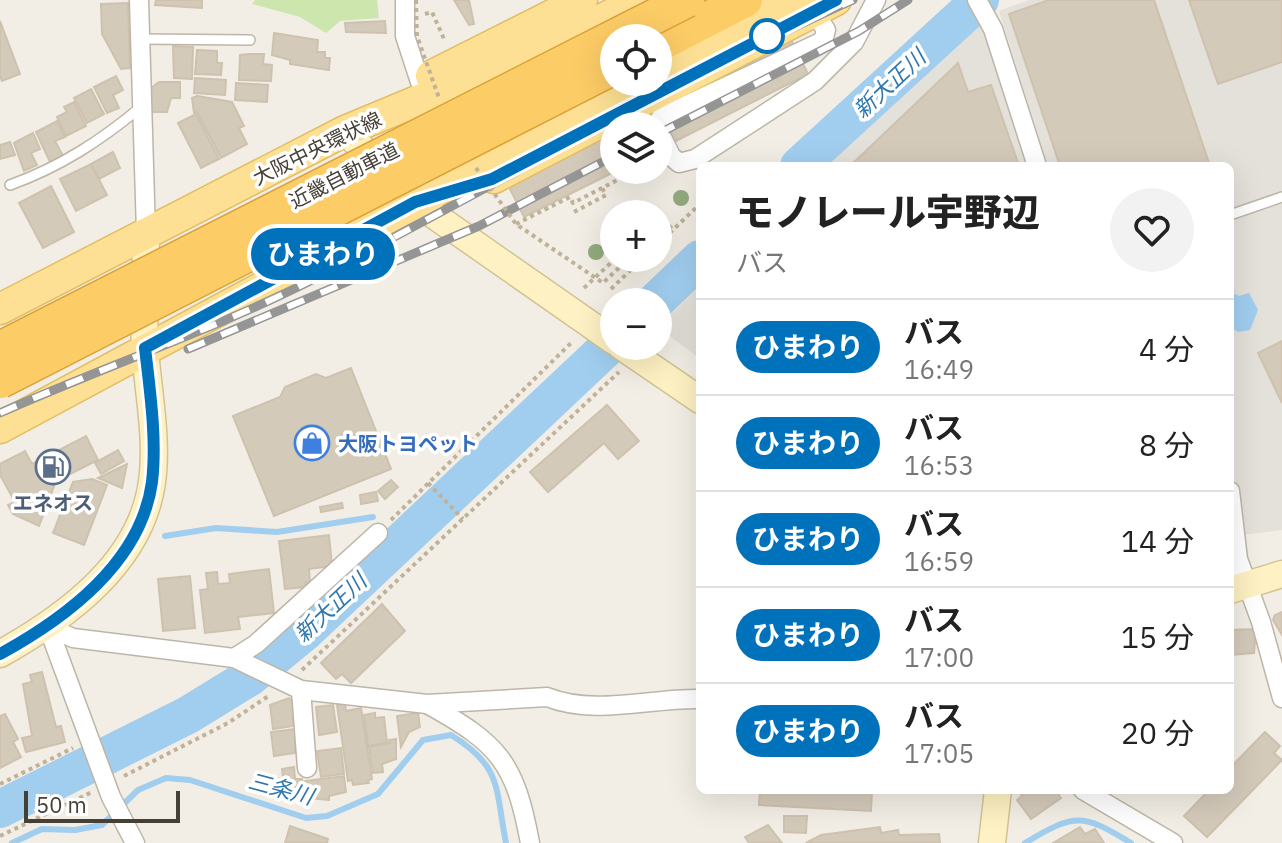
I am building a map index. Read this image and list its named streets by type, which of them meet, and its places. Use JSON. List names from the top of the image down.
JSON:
{
  "streets": {
    "highway": ["近畿自動車道"],
    "main road": ["大阪中央環状線"]
  },
  "water": ["新大正川", "三条川"],
  "places": {
    "shop": ["大阪トヨペット"],
    "fuel station": ["エネオス"]
  },
  "lines": ["bus line ひまわり"],
  "scale_bar": "50 m",
  "page": {
    "on_map": "ひまわり",
    "map_buttons": ["+", "−"],
    "heading": ["モノレール宇野辺", "バス"],
    "list": [
      {
        "mark": "ひまわり",
        "name": "バス",
        "note": "16:49",
        "value": "4 分"
      },
      {
        "mark": "ひまわり",
        "name": "バス",
        "note": "16:53",
        "value": "8 分"
      },
      {
        "mark": "ひまわり",
        "name": "バス",
        "note": "16:59",
        "value": "14 分"
      },
      {
        "mark": "ひまわり",
        "name": "バス",
        "note": "17:00",
        "value": "15 分"
      },
      {
        "mark": "ひまわり",
        "name": "バス",
        "note": "17:05",
        "value": "20 分"
      }
    ],
    "scale": "50 m"
  }
}
